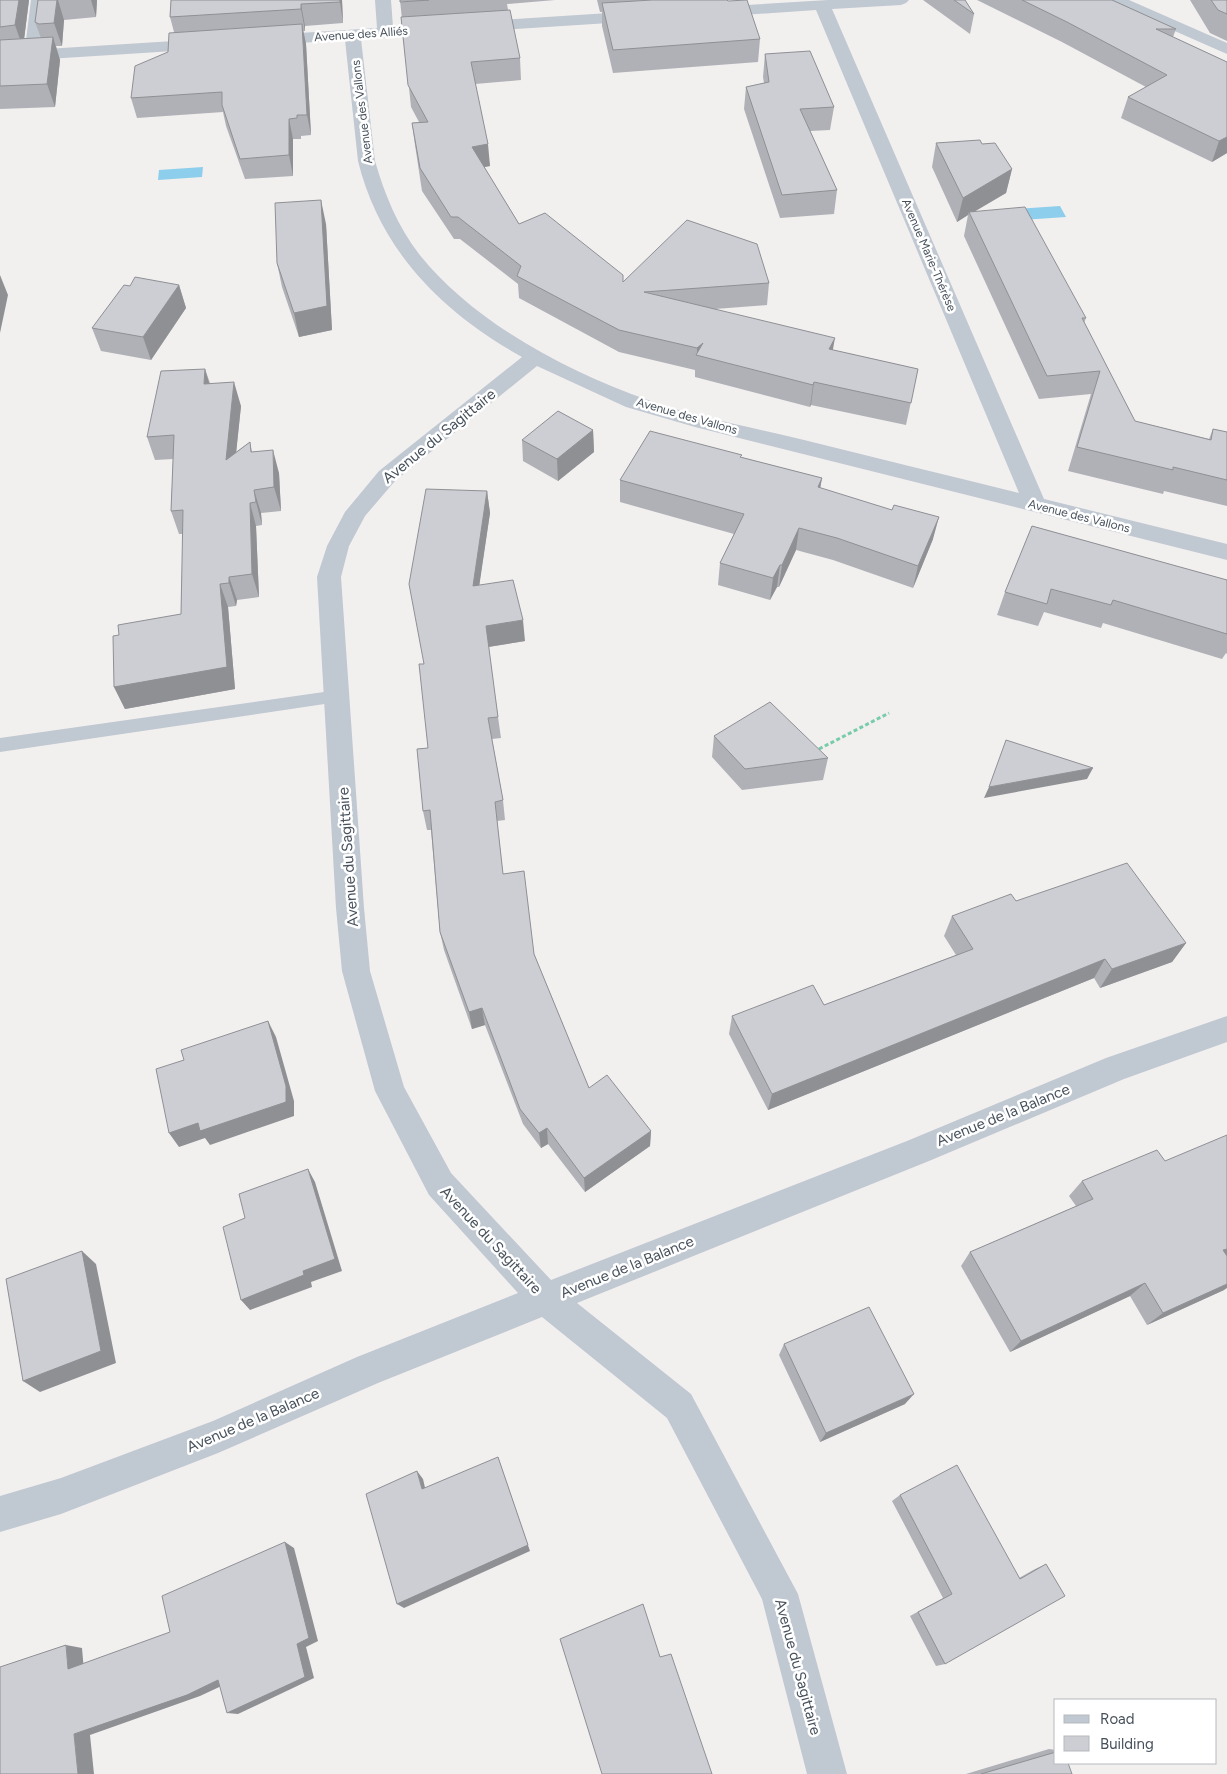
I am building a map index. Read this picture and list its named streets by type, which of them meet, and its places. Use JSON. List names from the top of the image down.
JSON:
{
  "streets": {
    "street": [
      "Avenue des Alliés",
      "Avenue des Vallons",
      "Avenue Marie-Thérèse",
      "Avenue du Sagittaire",
      "Avenue de la Balance"
    ]
  },
  "crossings": [
    ["Avenue des Alliés", "Avenue des Vallons"],
    ["Avenue des Vallons", "Avenue Marie-Thérèse"],
    ["Avenue des Vallons", "Avenue du Sagittaire"],
    ["Avenue du Sagittaire", "Avenue de la Balance"]
  ],
  "legend": ["Road", "Building"]
}
